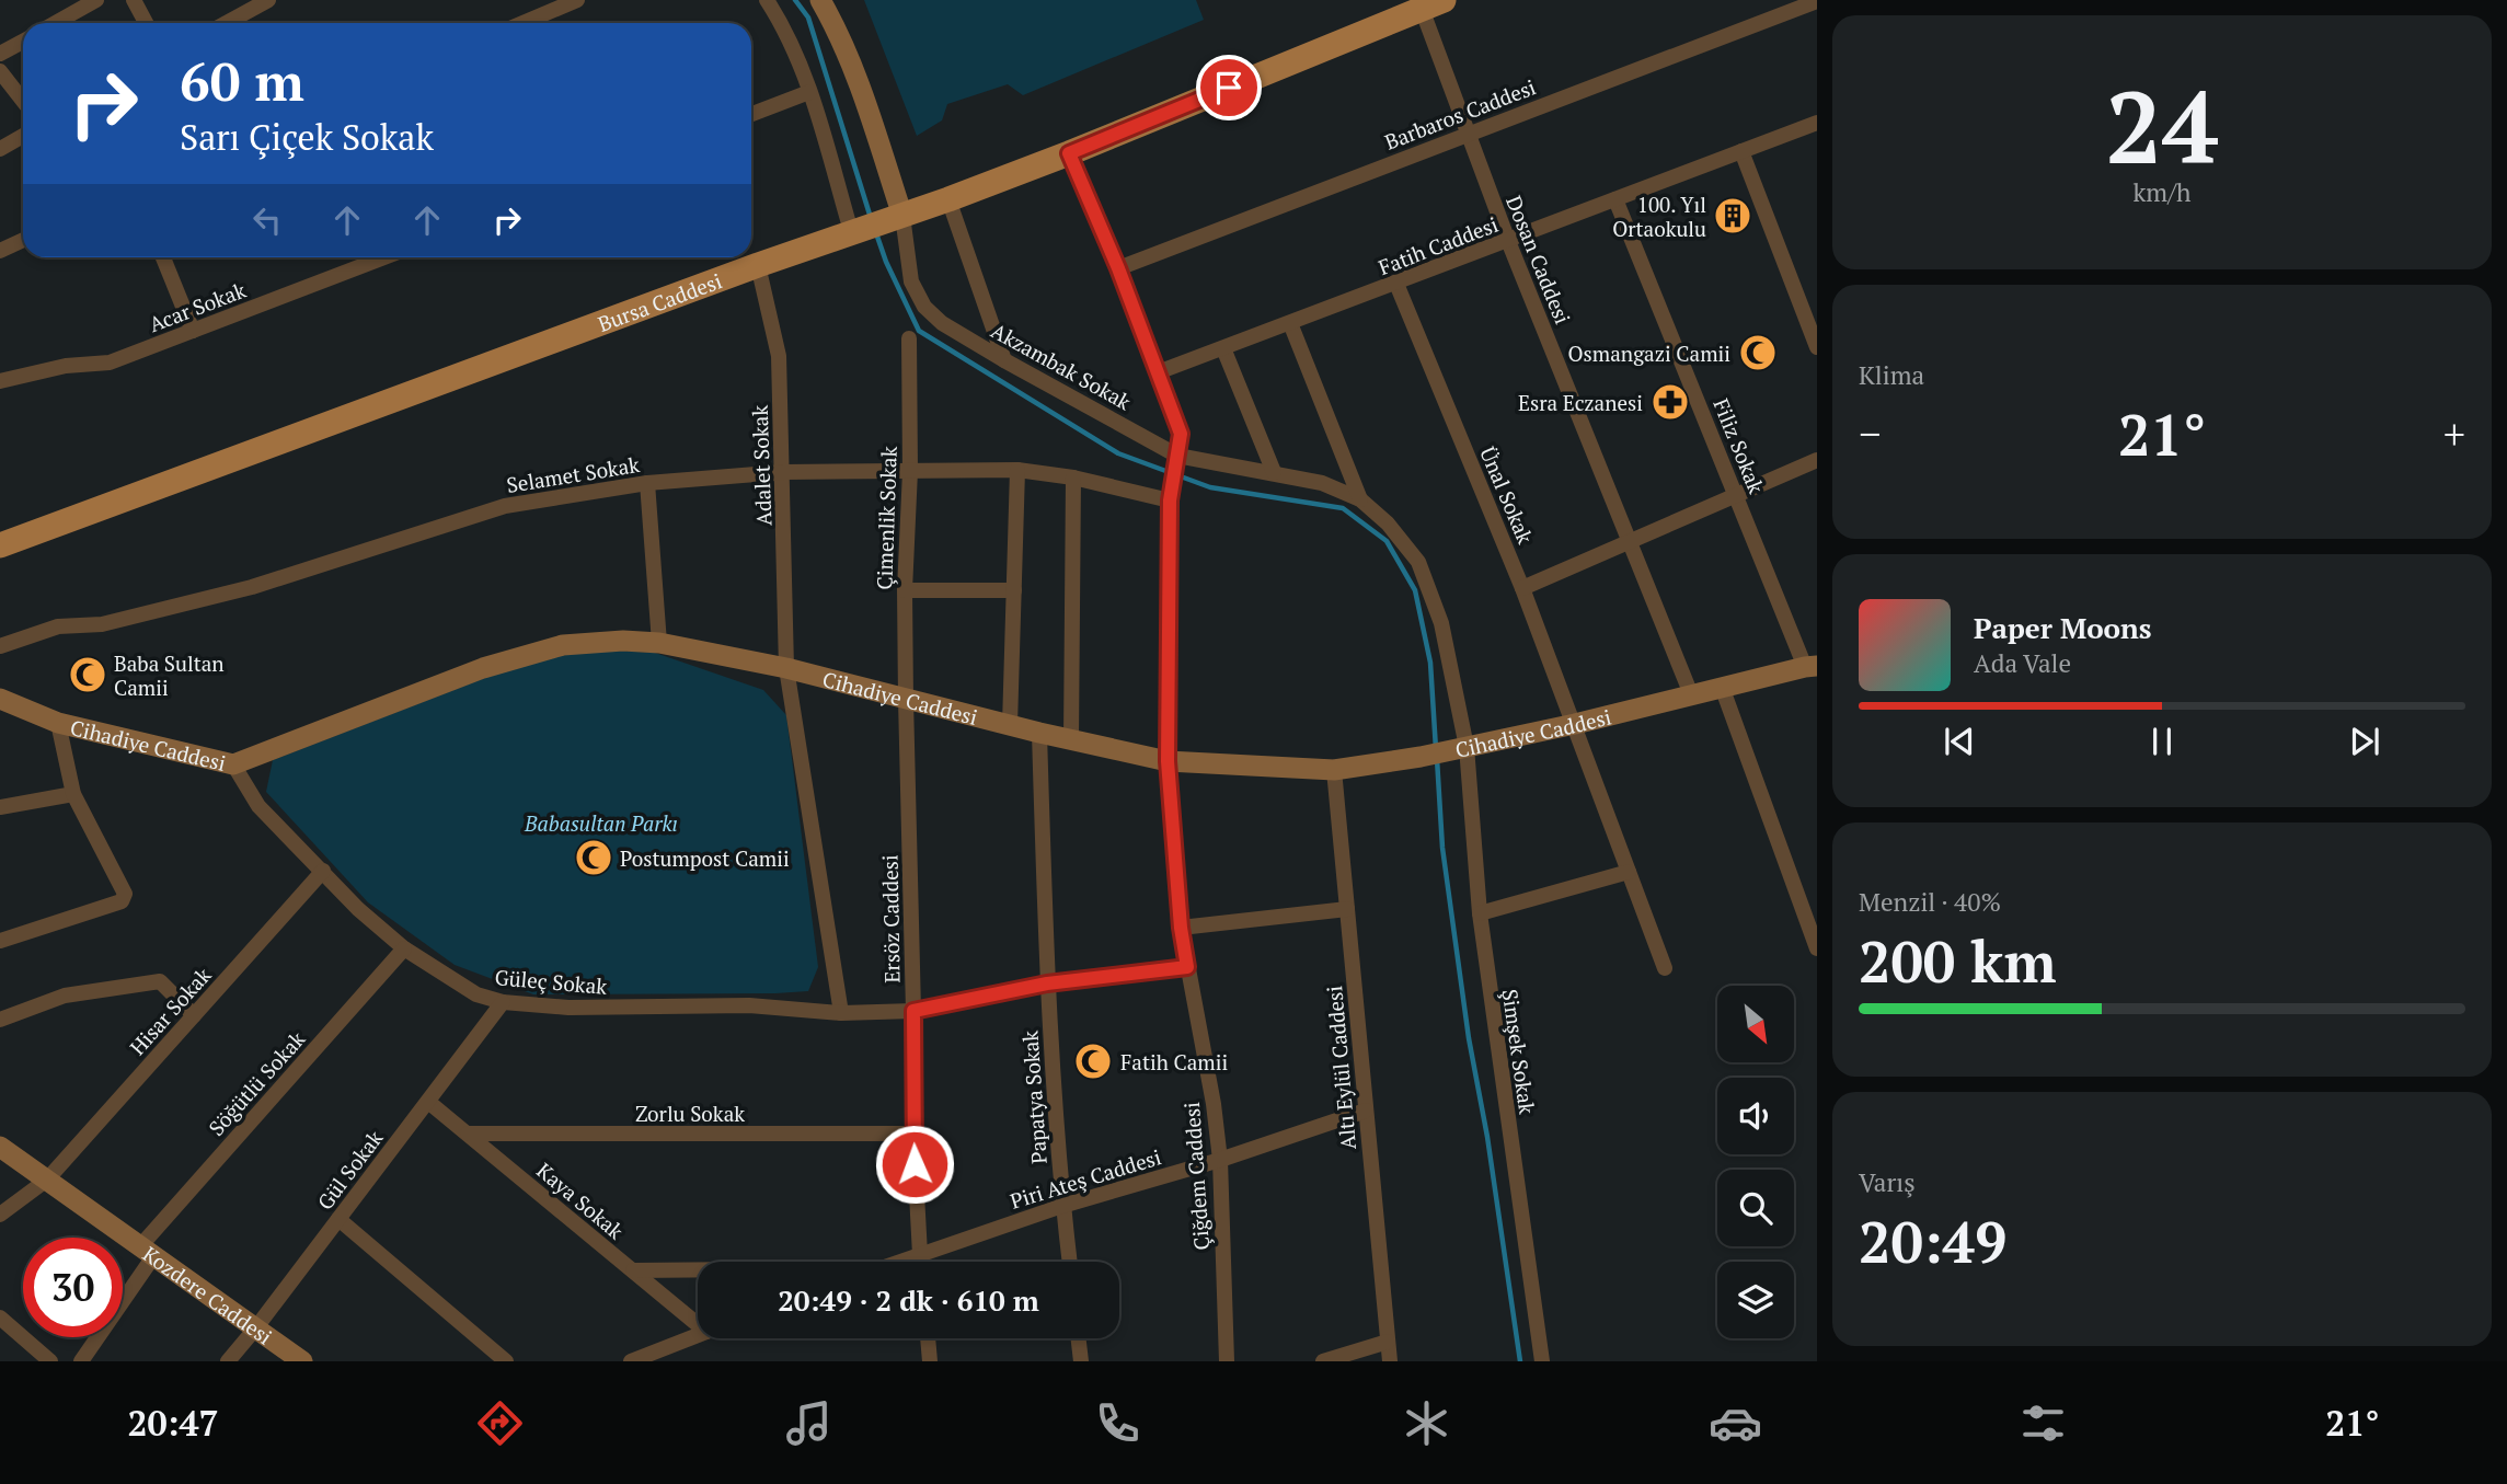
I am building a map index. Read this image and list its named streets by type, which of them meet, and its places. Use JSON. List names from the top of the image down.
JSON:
{
  "streets": {
    "main road": ["Bursa Caddesi"],
    "street": [
      "Barbaros Caddesi",
      "Fatih Caddesi",
      "Dosan Caddesi",
      "Acar Sokak",
      "Akzambak Sokak",
      "Filiz Sokak",
      "Adalet Sokak",
      "Selamet Sokak",
      "Ünal Sokak",
      "Çimenlik Sokak",
      "Cihadiye Caddesi",
      "Ersöz Caddesi",
      "Güleç Sokak",
      "Hisar Sokak",
      "Şimşek Sokak",
      "Altı Eylül Caddesi",
      "Söğütlü Sokak",
      "Papatya Sokak",
      "Zorlu Sokak",
      "Gül Sokak",
      "Çiğdem Caddesi",
      "Piri Ateş Caddesi",
      "Kaya Sokak",
      "Kozdere Caddesi"
    ]
  },
  "crossings": [
    ["Barbaros Caddesi", "Dosan Caddesi"],
    ["Barbaros Caddesi", "Çiğdem Caddesi"],
    ["Fatih Caddesi", "Dosan Caddesi"],
    ["Fatih Caddesi", "Filiz Sokak"],
    ["Fatih Caddesi", "Ünal Sokak"],
    ["Fatih Caddesi", "Çiğdem Caddesi"],
    ["Dosan Caddesi", "Bursa Caddesi"],
    ["Dosan Caddesi", "Cihadiye Caddesi"],
    ["Bursa Caddesi", "Akzambak Sokak"],
    ["Bursa Caddesi", "Adalet Sokak"],
    ["Bursa Caddesi", "Çiğdem Caddesi"],
    ["Akzambak Sokak", "Cihadiye Caddesi"],
    ["Akzambak Sokak", "Şimşek Sokak"],
    ["Akzambak Sokak", "Çiğdem Caddesi"],
    ["Filiz Sokak", "Cihadiye Caddesi"],
    ["Adalet Sokak", "Selamet Sokak"],
    ["Adalet Sokak", "Cihadiye Caddesi"],
    ["Adalet Sokak", "Güleç Sokak"],
    ["Selamet Sokak", "Çimenlik Sokak"],
    ["Selamet Sokak", "Çiğdem Caddesi"],
    ["Ünal Sokak", "Cihadiye Caddesi"],
    ["Çimenlik Sokak", "Cihadiye Caddesi"],
    ["Çimenlik Sokak", "Ersöz Caddesi"],
    ["Cihadiye Caddesi", "Ersöz Caddesi"],
    ["Cihadiye Caddesi", "Güleç Sokak"],
    ["Cihadiye Caddesi", "Şimşek Sokak"],
    ["Cihadiye Caddesi", "Altı Eylül Caddesi"],
    ["Cihadiye Caddesi", "Papatya Sokak"],
    ["Cihadiye Caddesi", "Çiğdem Caddesi"],
    ["Ersöz Caddesi", "Güleç Sokak"],
    ["Ersöz Caddesi", "Zorlu Sokak"],
    ["Ersöz Caddesi", "Piri Ateş Caddesi"],
    ["Güleç Sokak", "Hisar Sokak"],
    ["Güleç Sokak", "Söğütlü Sokak"],
    ["Güleç Sokak", "Papatya Sokak"],
    ["Güleç Sokak", "Gül Sokak"],
    ["Güleç Sokak", "Çiğdem Caddesi"],
    ["Hisar Sokak", "Kozdere Caddesi"],
    ["Altı Eylül Caddesi", "Piri Ateş Caddesi"],
    ["Söğütlü Sokak", "Kozdere Caddesi"],
    ["Papatya Sokak", "Piri Ateş Caddesi"],
    ["Zorlu Sokak", "Kaya Sokak"],
    ["Gül Sokak", "Kaya Sokak"],
    ["Gül Sokak", "Kozdere Caddesi"],
    ["Çiğdem Caddesi", "Piri Ateş Caddesi"]
  ],
  "parks": ["Babasultan Parkı"],
  "places": {
    "building": ["100. Yıl Ortaokulu"],
    "mosque": [
      "Osmangazi Camii",
      "Baba Sultan Camii",
      "Postumpost Camii",
      "Fatih Camii"
    ],
    "pharmacy": ["Esra Eczanesi"]
  },
  "north": "bottom right",
  "page": {
    "tile": [
      ["24", "km/h"],
      "Klima",
      ["Menzil · 40%", "200 km"],
      ["Varış", "20:49"]
    ],
    "turn": ["60 m", "Sarı Çiçek Sokak"],
    "heat": ["−", "21°", "+"],
    "song": ["Paper Moons", "Ada Vale"],
    "limit": "30",
    "trip": "20:49 · 2 dk · 610 m",
    "tabs": ["20:47", "21°"]
  }
}
